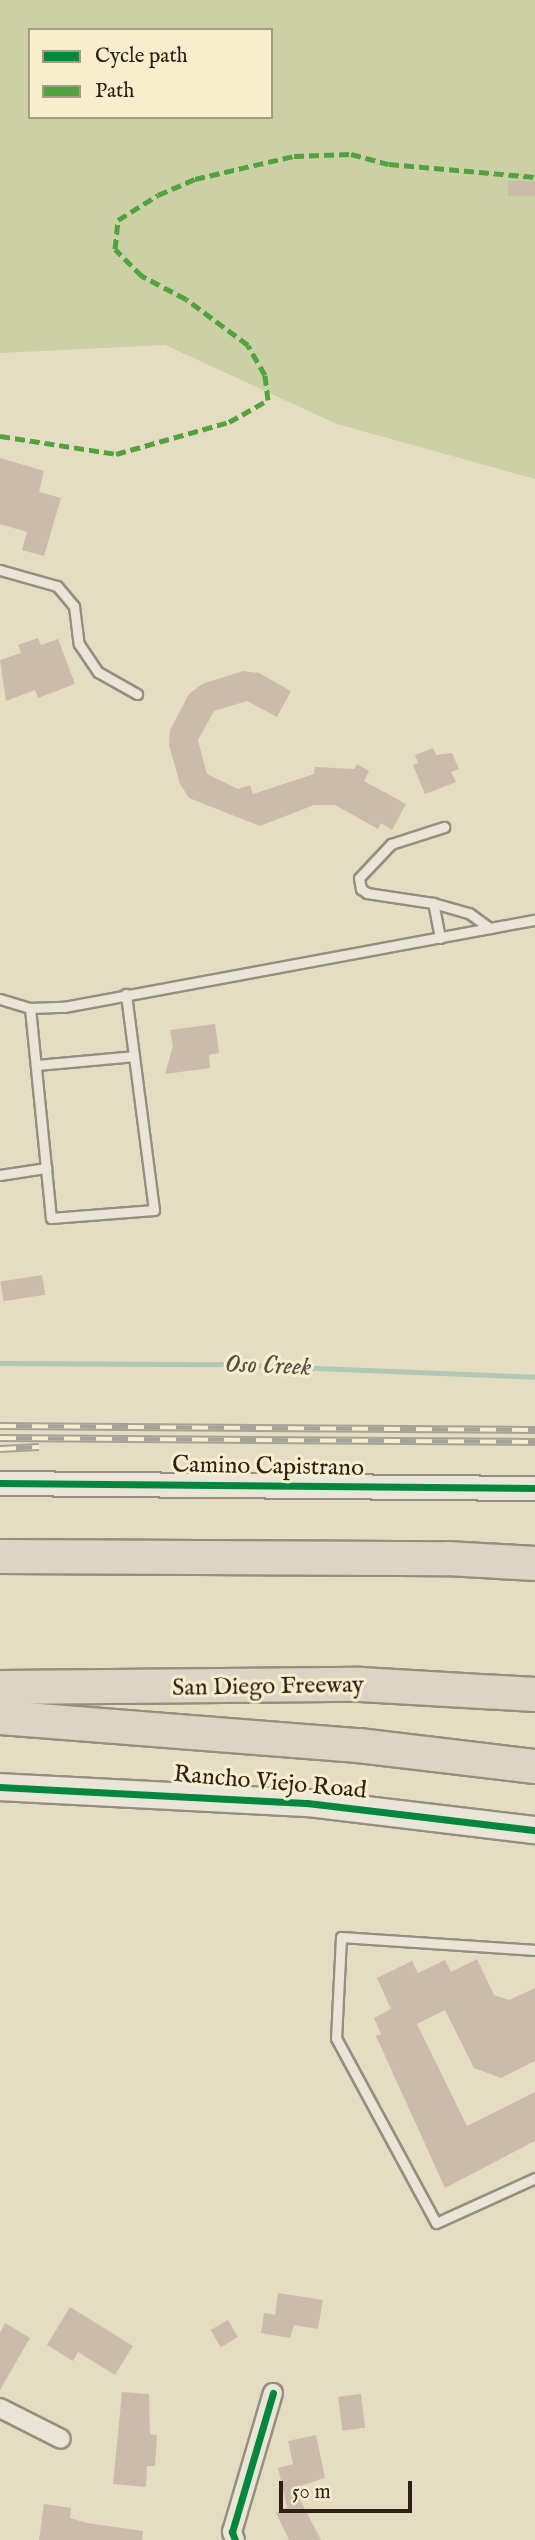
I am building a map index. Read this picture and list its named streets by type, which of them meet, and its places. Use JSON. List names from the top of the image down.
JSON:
{
  "streets": {
    "highway": ["San Diego Freeway"],
    "main road": ["Rancho Viejo Road"],
    "street": ["Camino Capistrano"]
  },
  "water": ["Oso Creek"],
  "legend": ["Cycle path", "Path"],
  "scale_bar": "50 m"
}
